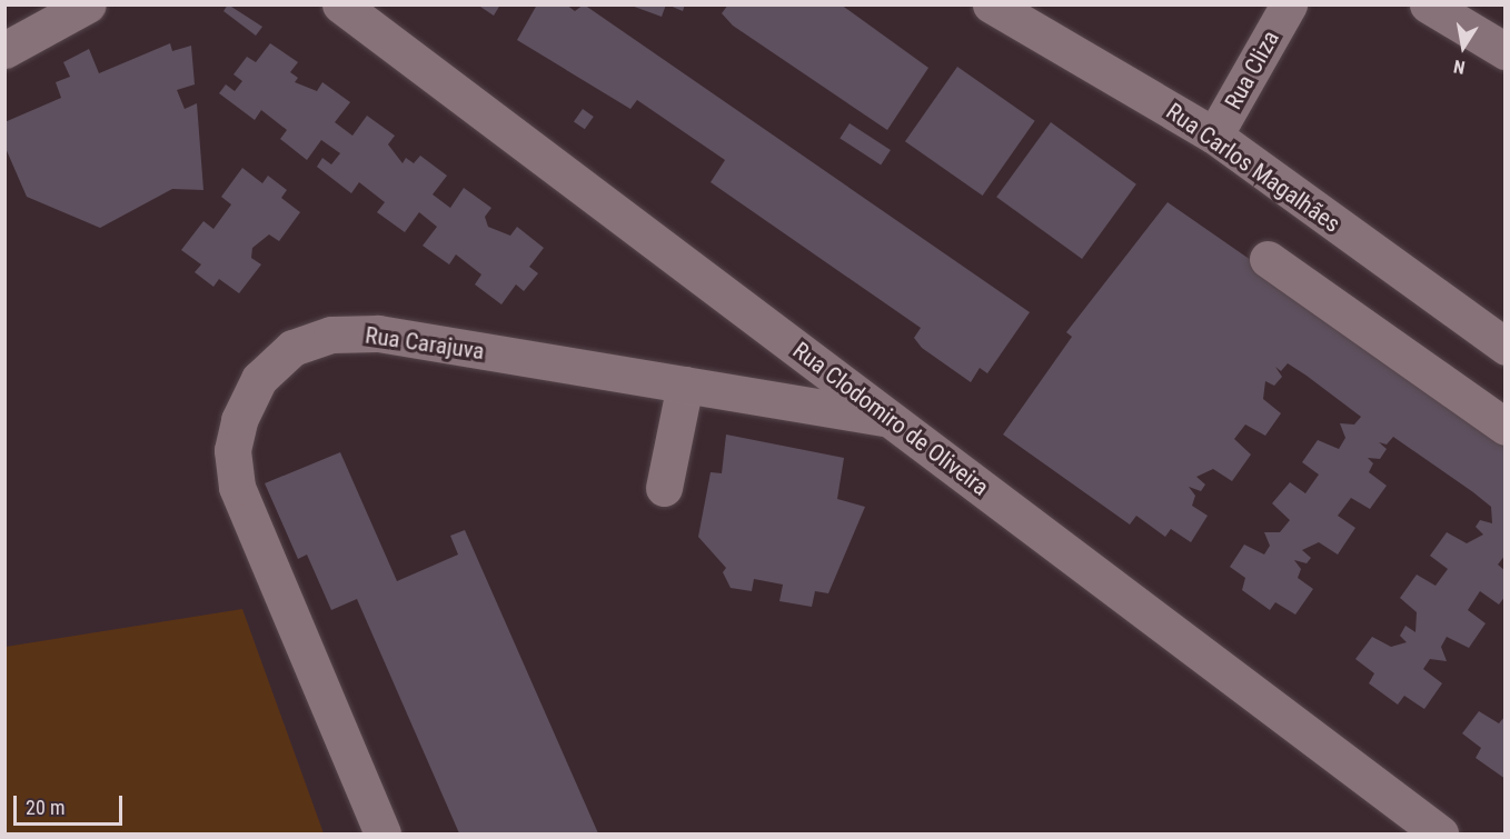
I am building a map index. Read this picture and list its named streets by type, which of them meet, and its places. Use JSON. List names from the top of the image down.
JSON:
{
  "streets": {
    "street": [
      "Rua Cliza",
      "Rua Carlos Magalhães",
      "Rua Carajuva",
      "Rua Clodomiro de Oliveira"
    ]
  },
  "crossings": [
    ["Rua Cliza", "Rua Carlos Magalhães"],
    ["Rua Carajuva", "Rua Clodomiro de Oliveira"]
  ],
  "scale_bar": "20 m",
  "north": "bottom"
}
